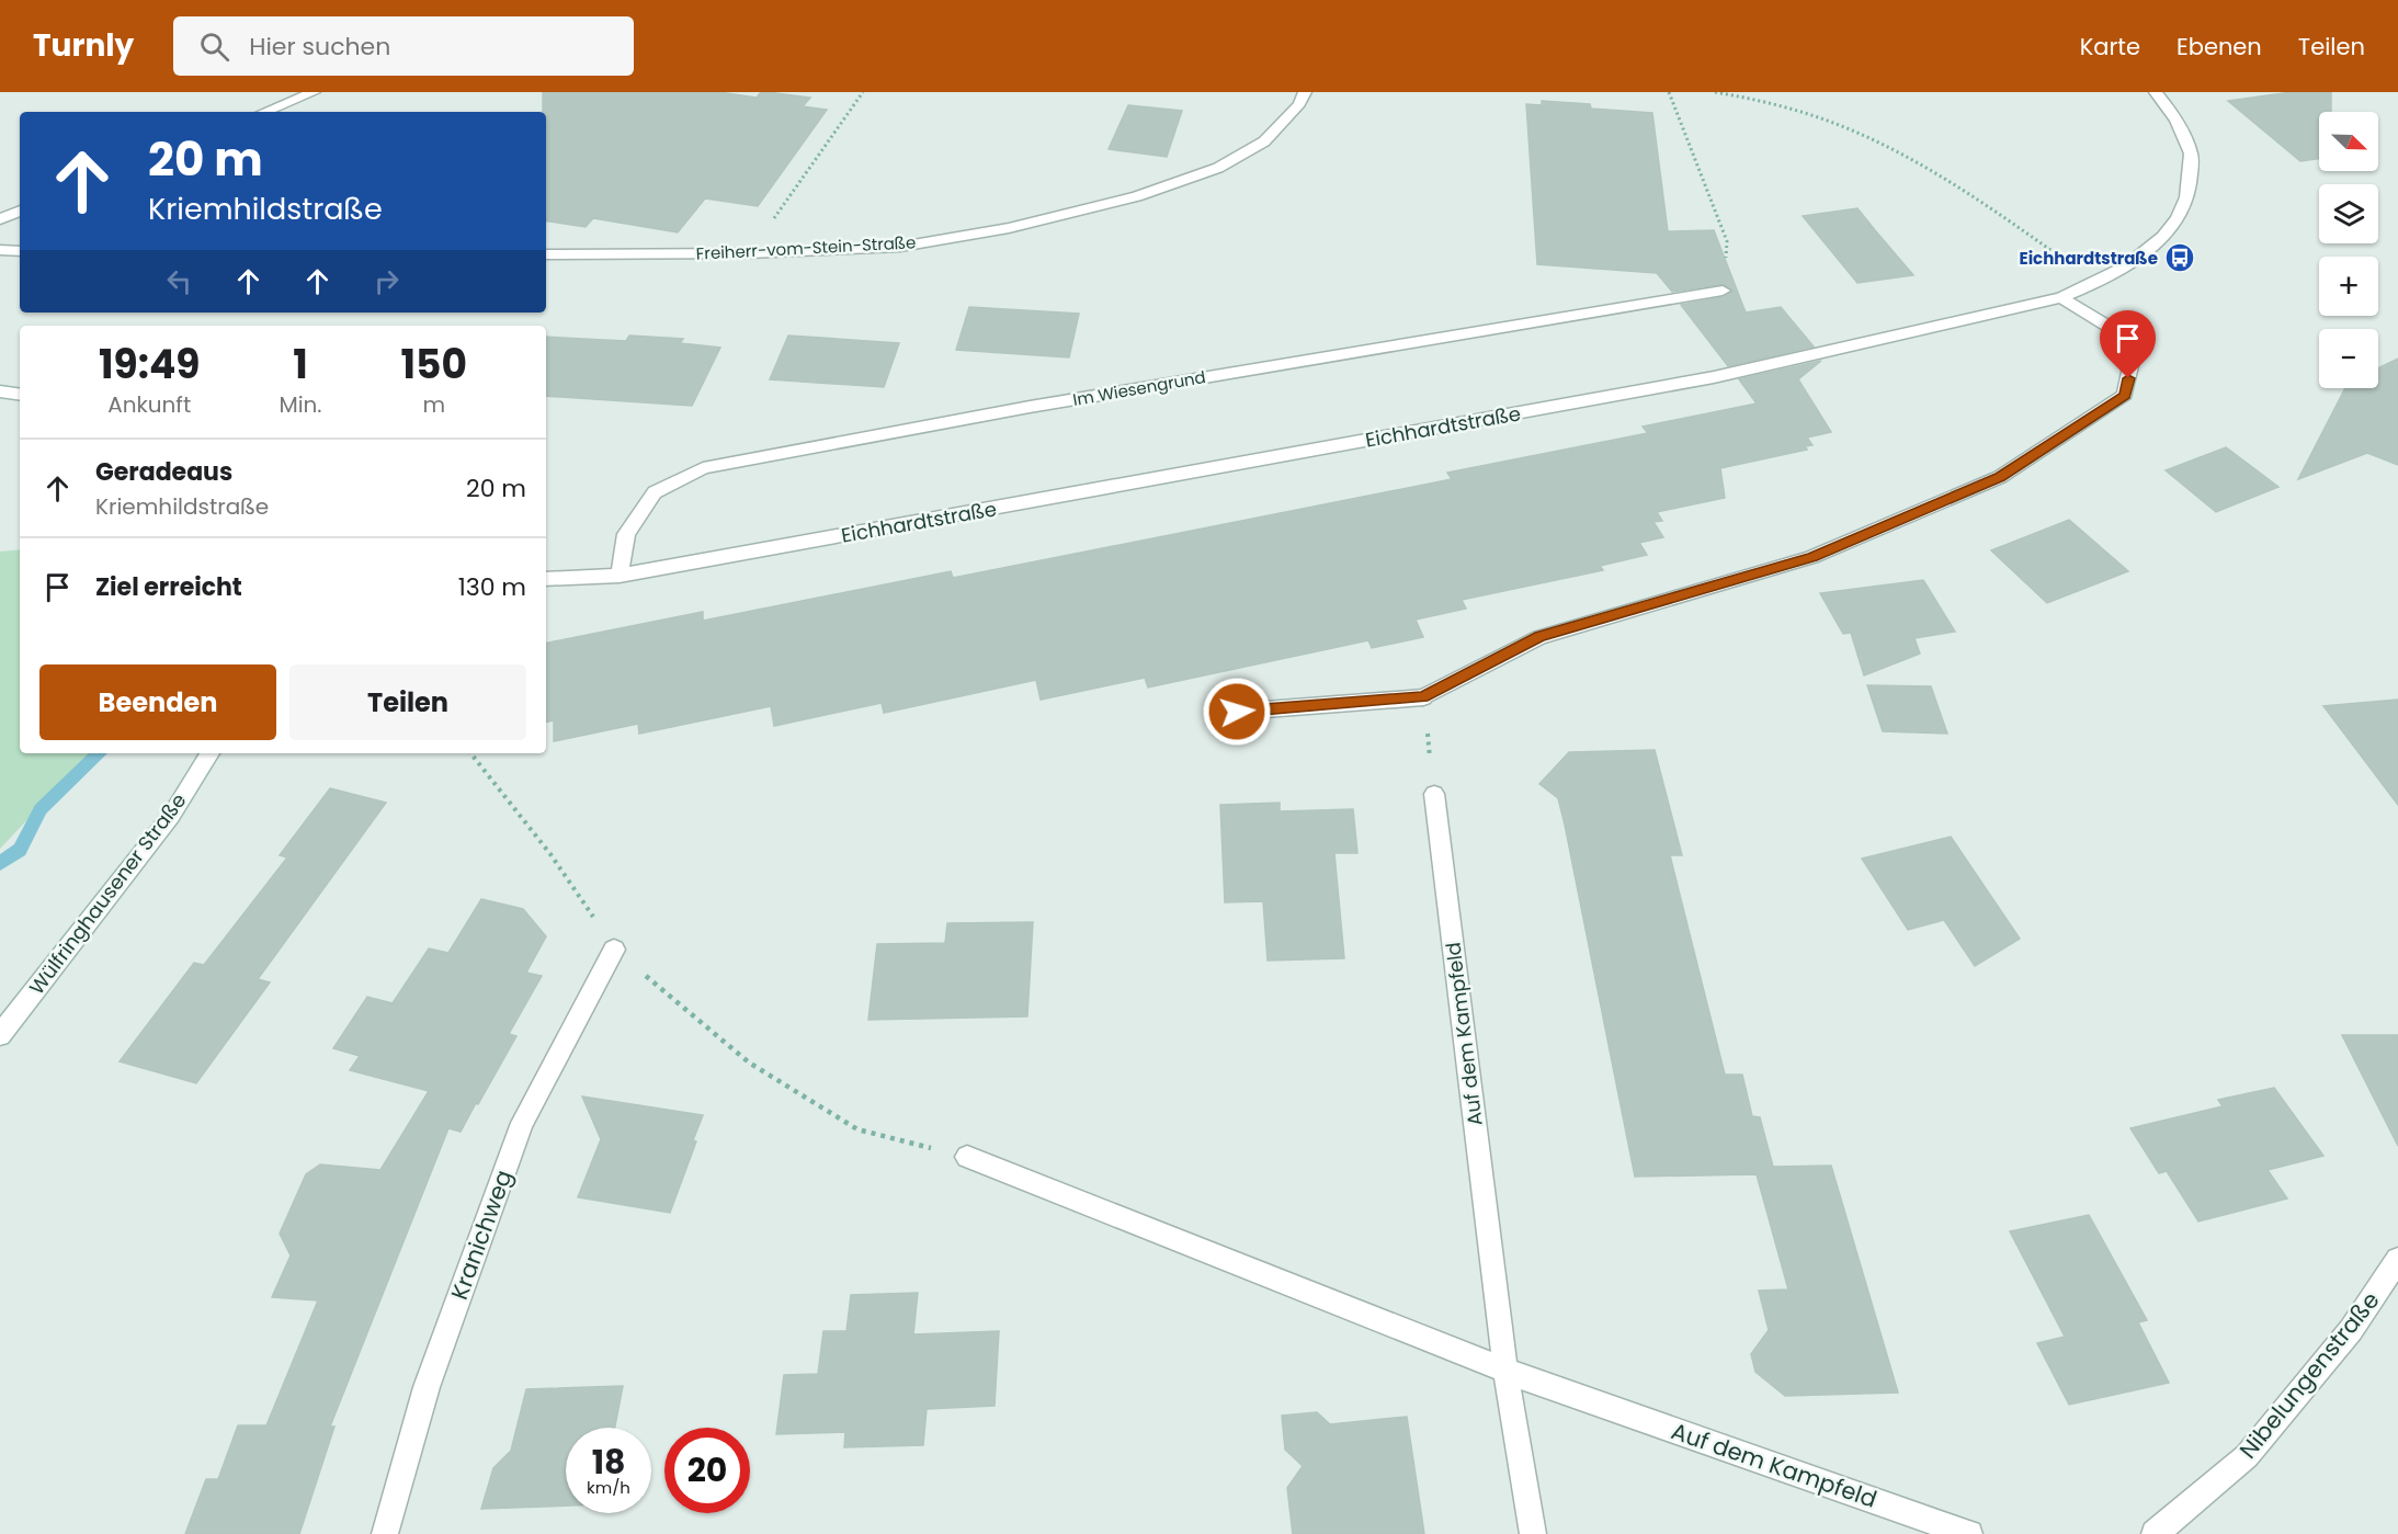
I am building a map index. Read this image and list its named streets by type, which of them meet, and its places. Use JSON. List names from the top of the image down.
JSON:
{
  "streets": {
    "street": [
      "Freiherr-vom-Stein-Straße",
      "Im Wiesengrund",
      "Eichhardtstraße",
      "Wülfringhausener Straße",
      "Auf dem Kampfeld",
      "Kranichweg",
      "Nibelungenstraße"
    ]
  },
  "crossings": [
    ["Im Wiesengrund", "Eichhardtstraße"]
  ],
  "places": {
    "bus stop": ["Eichhardtstraße"]
  },
  "north": "bottom right",
  "page": {
    "header": "Turnly",
    "search": "Hier suchen",
    "nav": ["Karte", "Ebenen", "Teilen"],
    "map_buttons": ["+", "−"],
    "turn": ["20 m", "Kriemhildstraße"],
    "eta": [
      "19:49",
      "Ankunft",
      "1",
      "Min.",
      "150",
      "m"
    ],
    "list": [
      {
        "name": "Geradeaus",
        "note": "Kriemhildstraße",
        "value": "20 m"
      },
      {
        "name": "Ziel erreicht",
        "value": "130 m"
      }
    ],
    "buttons": ["Beenden", "Teilen"],
    "speed": "18 km/h",
    "limit": "20"
  }
}
